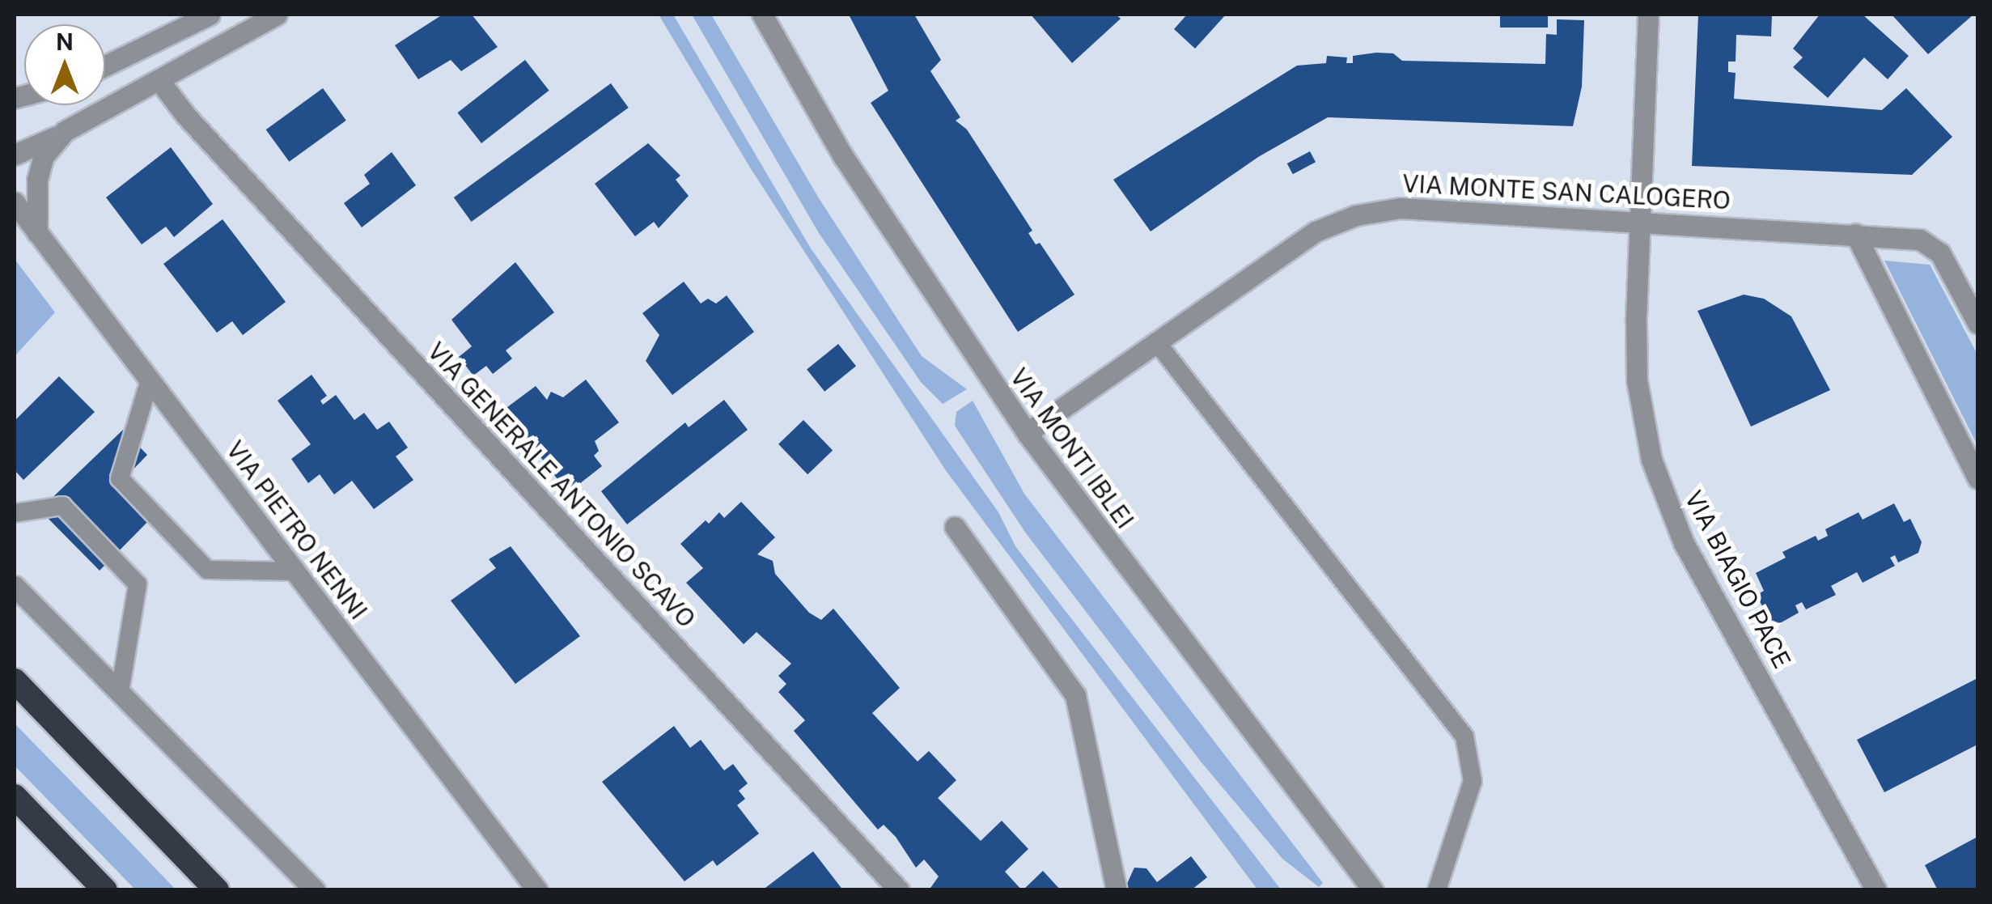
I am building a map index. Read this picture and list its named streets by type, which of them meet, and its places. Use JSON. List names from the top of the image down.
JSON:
{
  "streets": {
    "street": [
      "VIA MONTE SAN CALOGERO",
      "VIA MONTI IBLEI",
      "VIA GENERALE ANTONIO SCAVO",
      "VIA PIETRO NENNI",
      "VIA BIAGIO PACE"
    ]
  },
  "crossings": [
    ["VIA MONTE SAN CALOGERO", "VIA MONTI IBLEI"],
    ["VIA MONTE SAN CALOGERO", "VIA BIAGIO PACE"]
  ],
  "north": "top"
}
